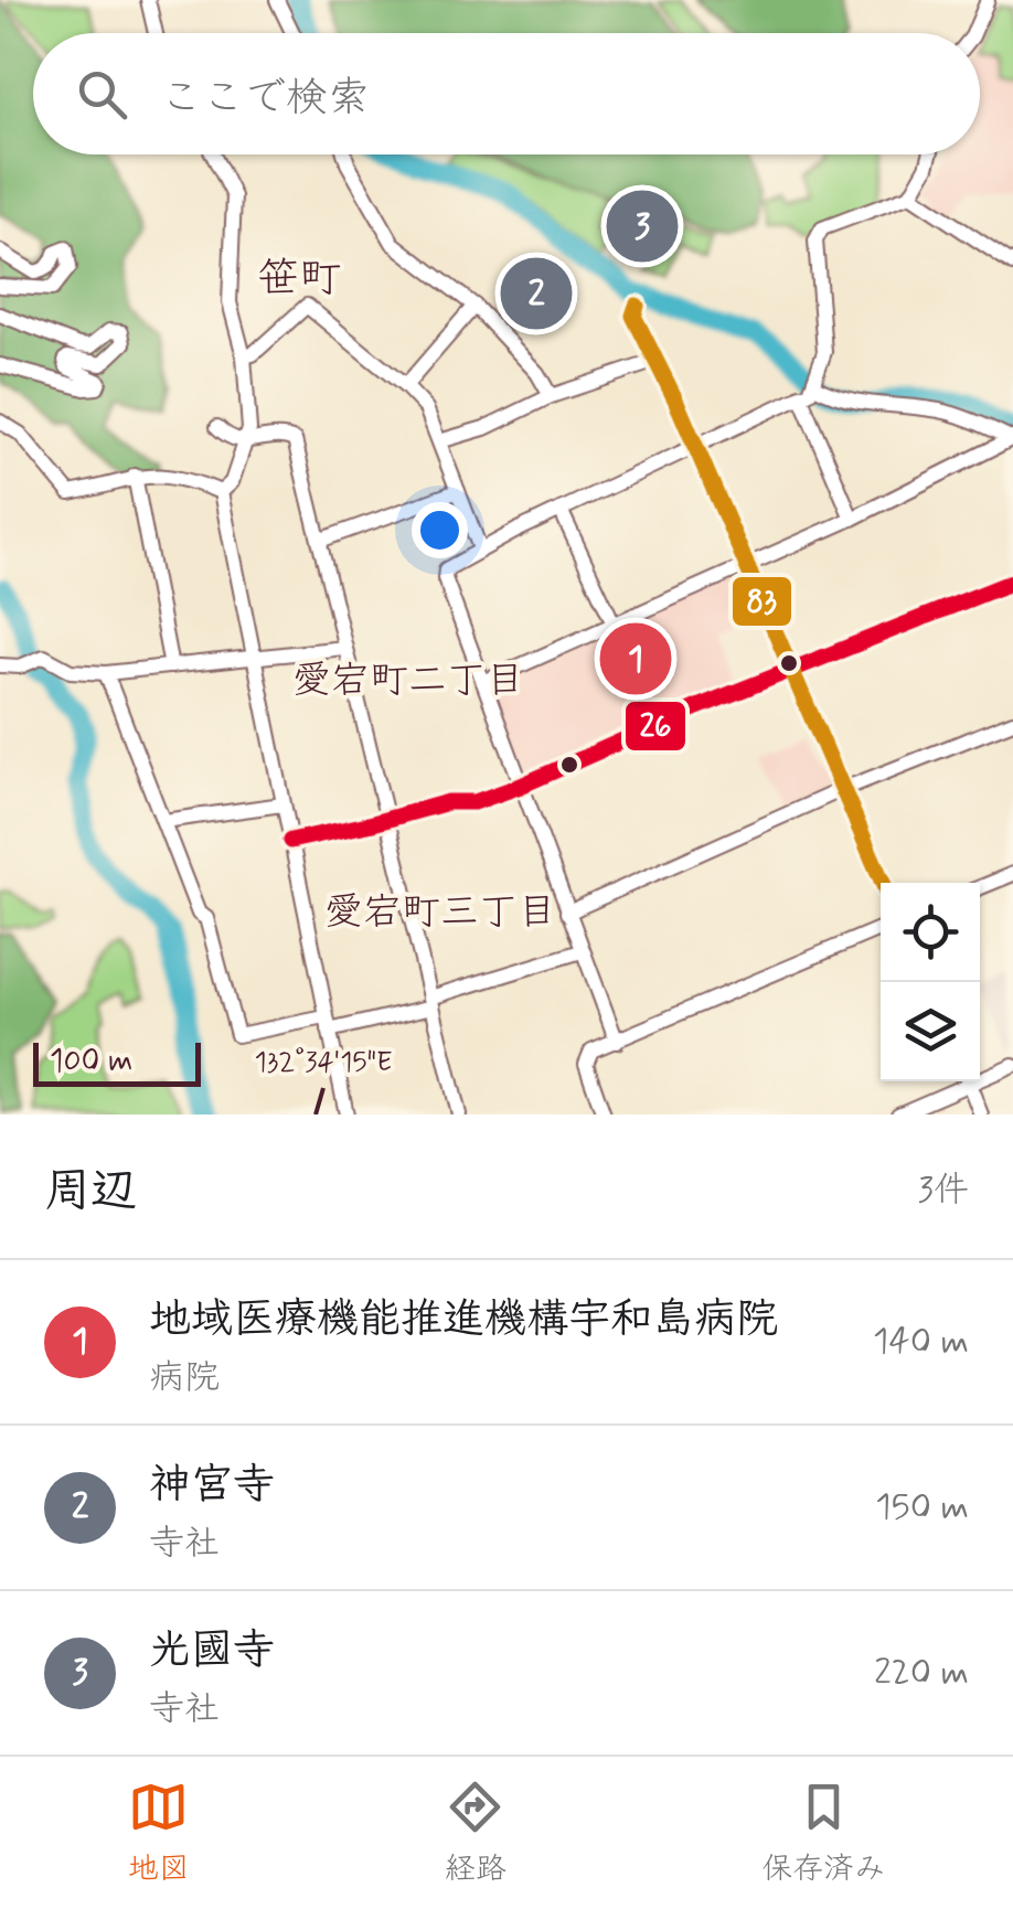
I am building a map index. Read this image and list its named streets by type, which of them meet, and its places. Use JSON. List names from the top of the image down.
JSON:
{
  "districts": ["笹町", "愛宕町二丁目", "愛宕町三丁目"],
  "lines": ["transit line 83", "transit line 26"],
  "scale_bar": "100 m",
  "page": {
    "search": "ここで検索",
    "pins": ["3", "2", "1"],
    "scale": "100 m",
    "heading": ["周辺", "3件"],
    "list": [
      {
        "mark": "1",
        "name": "地域医療機能推進機構宇和島病院",
        "note": "病院",
        "value": "140 m"
      },
      {
        "mark": "2",
        "name": "神宮寺",
        "note": "寺社",
        "value": "150 m"
      },
      {
        "mark": "3",
        "name": "光國寺",
        "note": "寺社",
        "value": "220 m"
      }
    ],
    "nav": ["地図", "経路", "保存済み"]
  },
  "coordinates": ["132°34'15\"E"]
}
